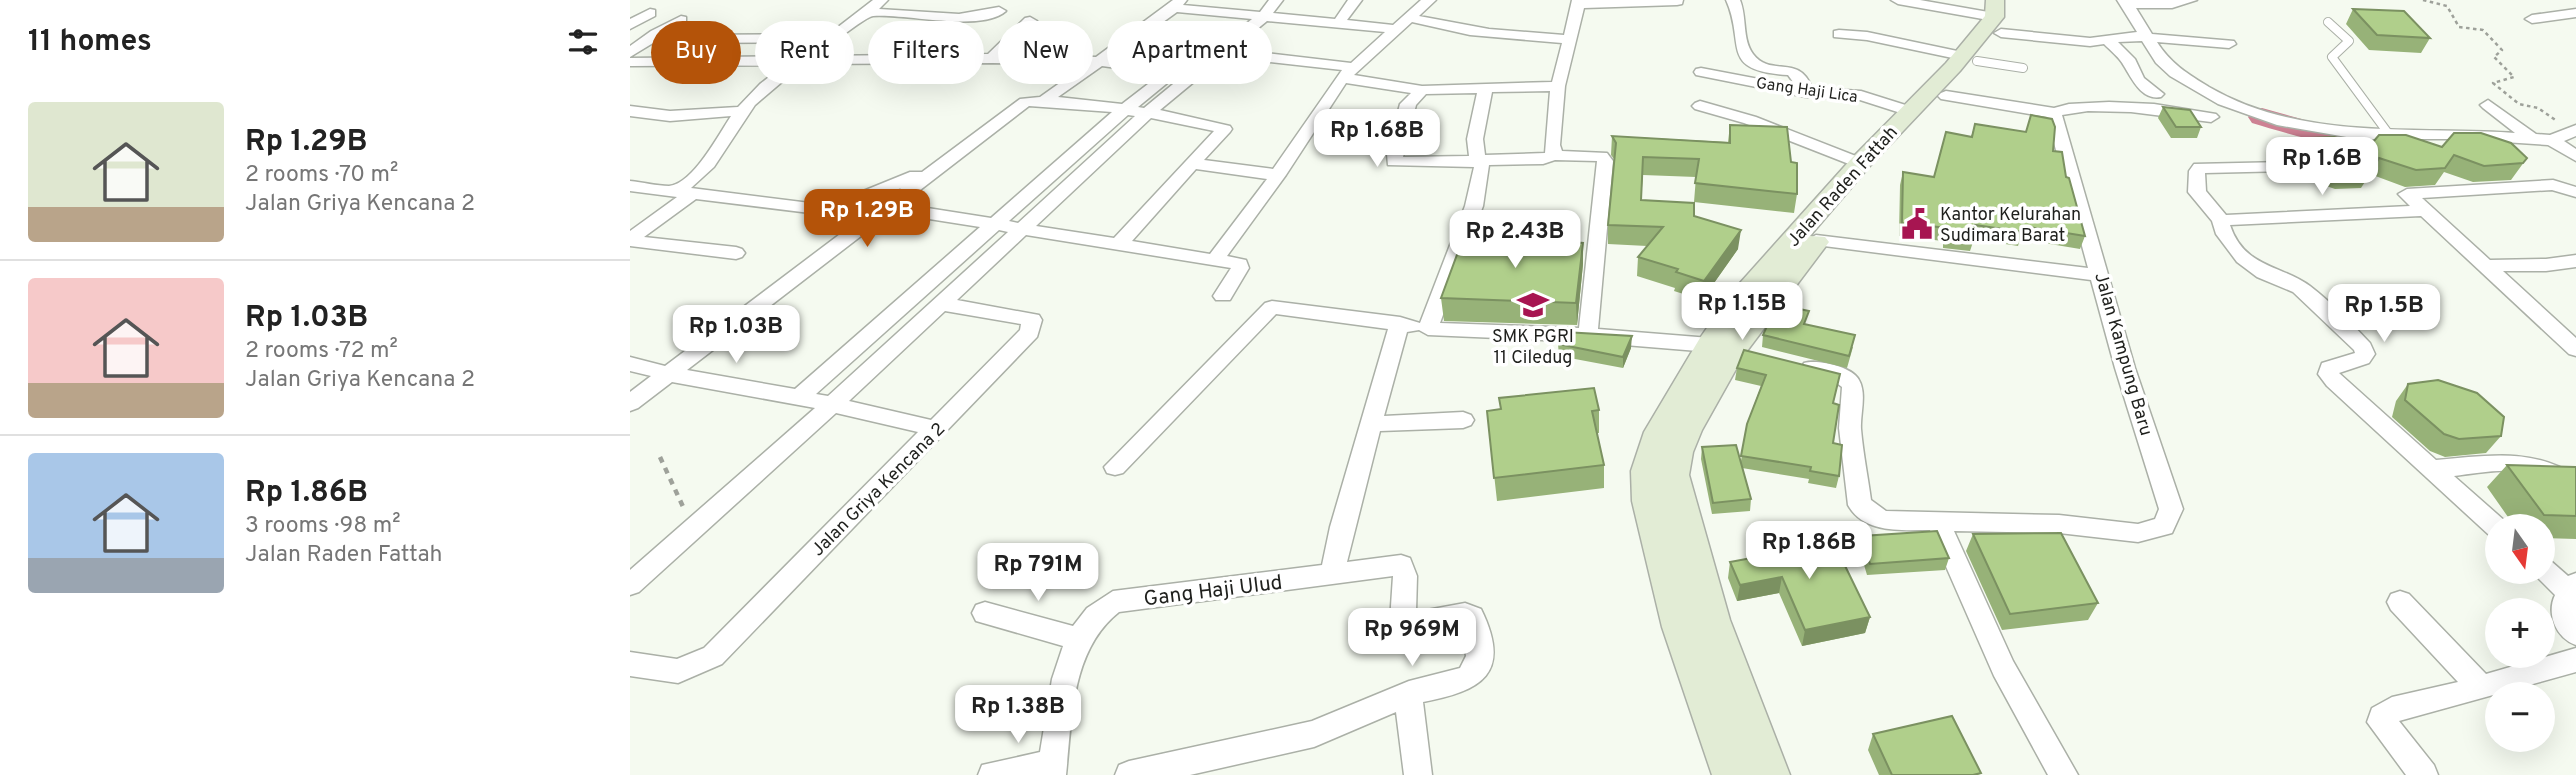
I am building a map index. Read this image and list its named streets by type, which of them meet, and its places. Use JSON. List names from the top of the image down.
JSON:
{
  "streets": {
    "main road": ["Jalan Raden Fattah"],
    "street": [
      "Gang Haji Lica",
      "Jalan Kampung Baru",
      "Jalan Griya Kencana 2",
      "Gang Haji Ulud"
    ]
  },
  "crossings": [
    ["Gang Haji Lica", "Jalan Raden Fattah"]
  ],
  "places": {
    "public building": ["Kantor Kelurahan Sudimara Barat"],
    "school or university": ["SMK PGRI 11 Ciledug"]
  },
  "north": "bottom",
  "page": {
    "heading": "11 homes",
    "chip": [
      "Buy",
      "Rent",
      "Filters",
      "New",
      "Apartment"
    ],
    "list": [
      {
        "name": "Rp 1.29B",
        "note": "2 rooms · 70 m² · Jalan Griya Kencana 2"
      },
      {
        "name": "Rp 1.03B",
        "note": "2 rooms · 72 m² · Jalan Griya Kencana 2"
      },
      {
        "name": "Rp 1.86B",
        "note": "3 rooms · 98 m² · Jalan Raden Fattah"
      }
    ],
    "price": [
      "Rp 1.68B",
      "Rp 1.6B",
      "Rp 1.29B",
      "Rp 2.43B",
      "Rp 1.15B",
      "Rp 1.5B",
      "Rp 1.03B",
      "Rp 1.86B",
      "Rp 791M",
      "Rp 969M",
      "Rp 1.38B"
    ],
    "map_buttons": ["+", "−"]
  }
}
